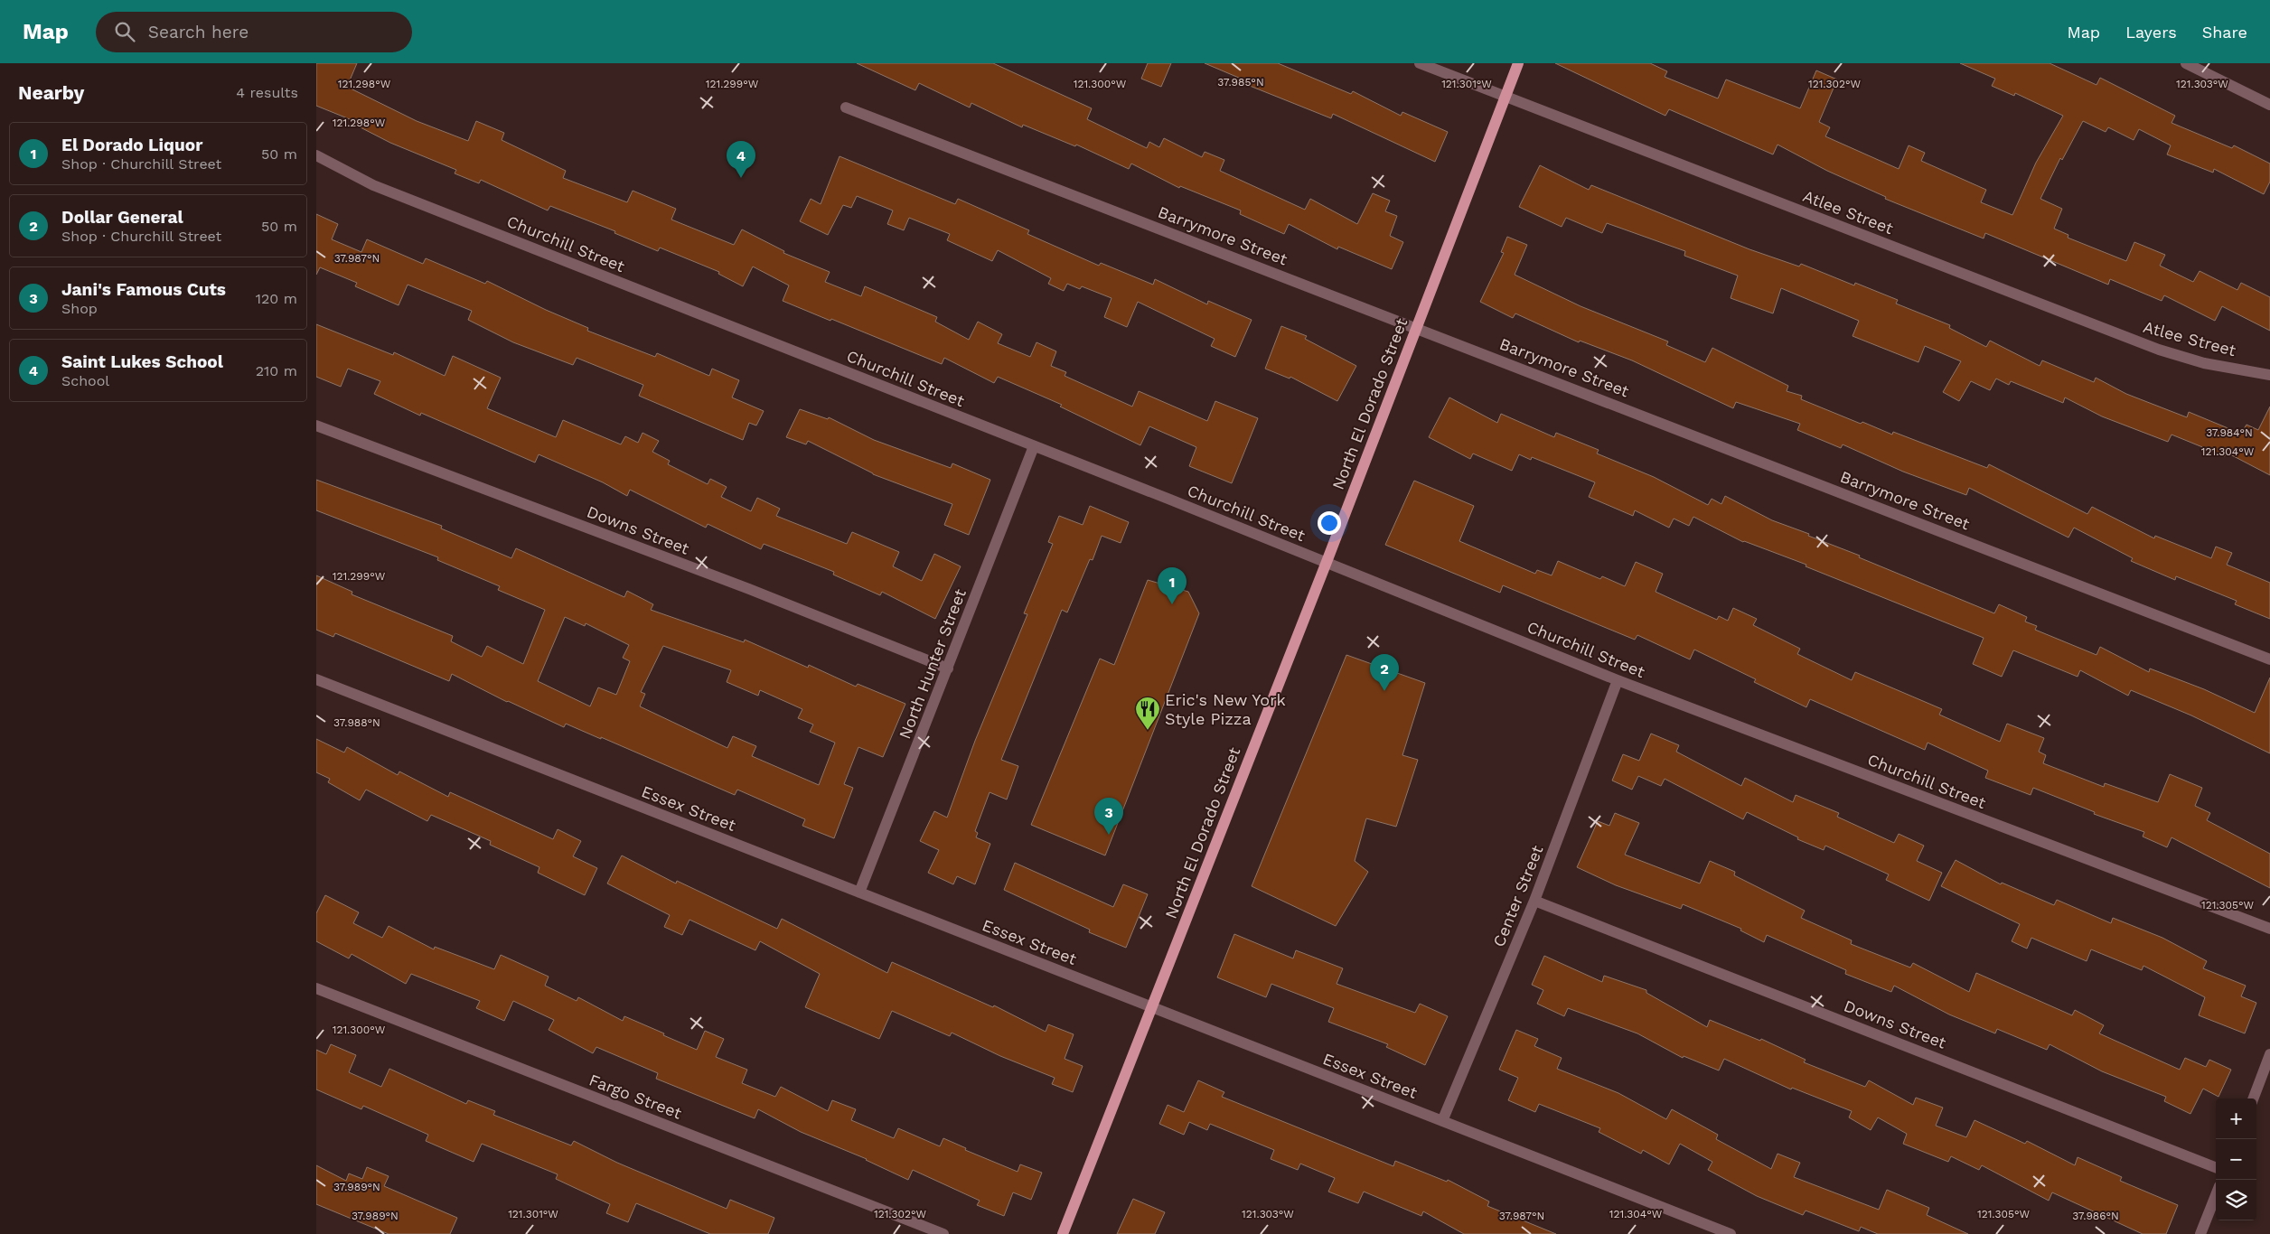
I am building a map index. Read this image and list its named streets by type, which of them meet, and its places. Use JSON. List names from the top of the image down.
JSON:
{
  "streets": {
    "main road": ["North El Dorado Street"],
    "street": [
      "Atlee Street",
      "Barrymore Street",
      "Churchill Street",
      "Downs Street",
      "North Hunter Street",
      "Essex Street",
      "Center Street",
      "Fargo Street"
    ]
  },
  "crossings": [
    ["Atlee Street", "North El Dorado Street"],
    ["Barrymore Street", "North El Dorado Street"],
    ["Churchill Street", "North El Dorado Street"],
    ["Churchill Street", "North Hunter Street"],
    ["Churchill Street", "Center Street"],
    ["North El Dorado Street", "Essex Street"],
    ["Downs Street", "North Hunter Street"],
    ["Downs Street", "Center Street"],
    ["North Hunter Street", "Essex Street"],
    ["Essex Street", "Center Street"]
  ],
  "places": {
    "restaurant": ["Eric's New York Style Pizza"]
  },
  "page": {
    "header": "Map",
    "search": "Search here",
    "nav": ["Map", "Layers", "Share"],
    "heading": ["Nearby", "4 results"],
    "list": [
      {
        "mark": "1",
        "name": "El Dorado Liquor",
        "note": "Shop · Churchill Street",
        "value": "50 m"
      },
      {
        "mark": "2",
        "name": "Dollar General",
        "note": "Shop · Churchill Street",
        "value": "50 m"
      },
      {
        "mark": "3",
        "name": "Jani's Famous Cuts",
        "note": "Shop",
        "value": "120 m"
      },
      {
        "mark": "4",
        "name": "Saint Lukes School",
        "note": "School",
        "value": "210 m"
      }
    ],
    "pins": [
      "4",
      "1",
      "2",
      "3"
    ],
    "map_buttons": ["+", "−"]
  },
  "coordinates": [
    "37.985°N",
    "121.298°W",
    "121.299°W",
    "121.300°W",
    "121.301°W",
    "121.302°W",
    "121.303°W",
    "37.987°N",
    "37.984°N",
    "121.304°W",
    "37.988°N",
    "121.305°W",
    "37.989°N",
    "37.986°N"
  ]
}
